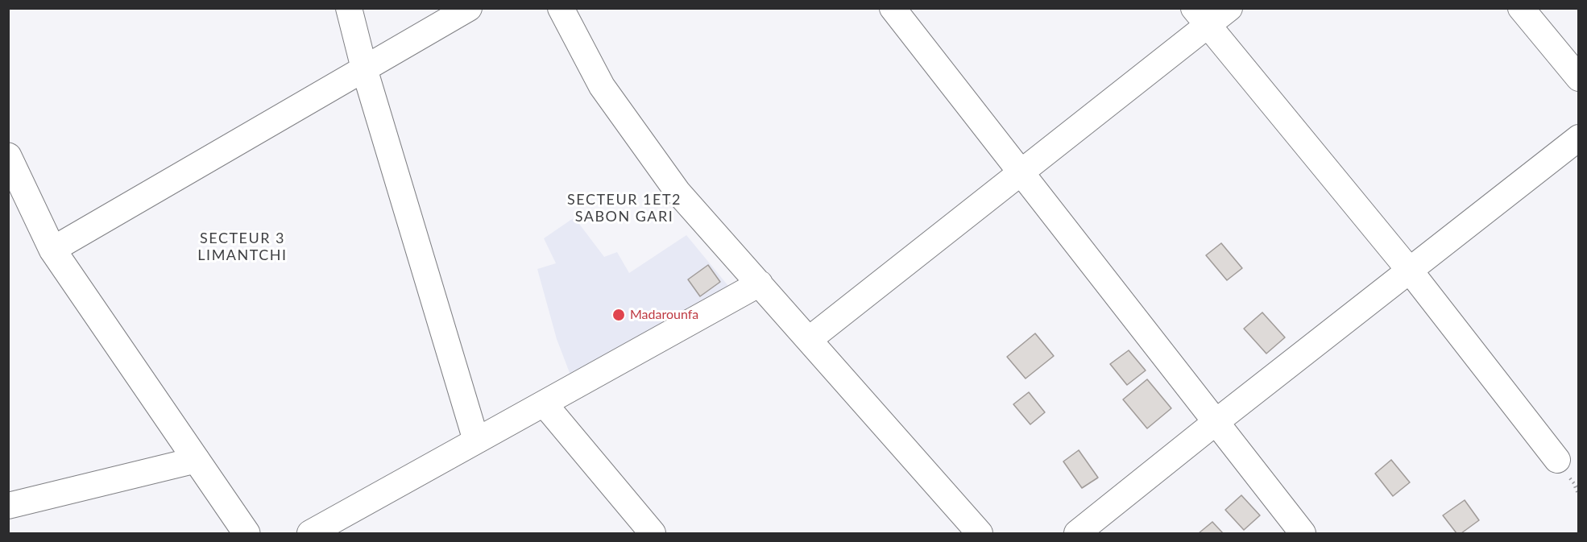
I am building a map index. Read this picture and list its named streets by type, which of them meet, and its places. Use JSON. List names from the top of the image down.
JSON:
{
  "districts": ["SECTEUR 1ET2 SABON GARI", "SECTEUR 3 LIMANTCHI"],
  "places": ["Madarounfa"]
}
